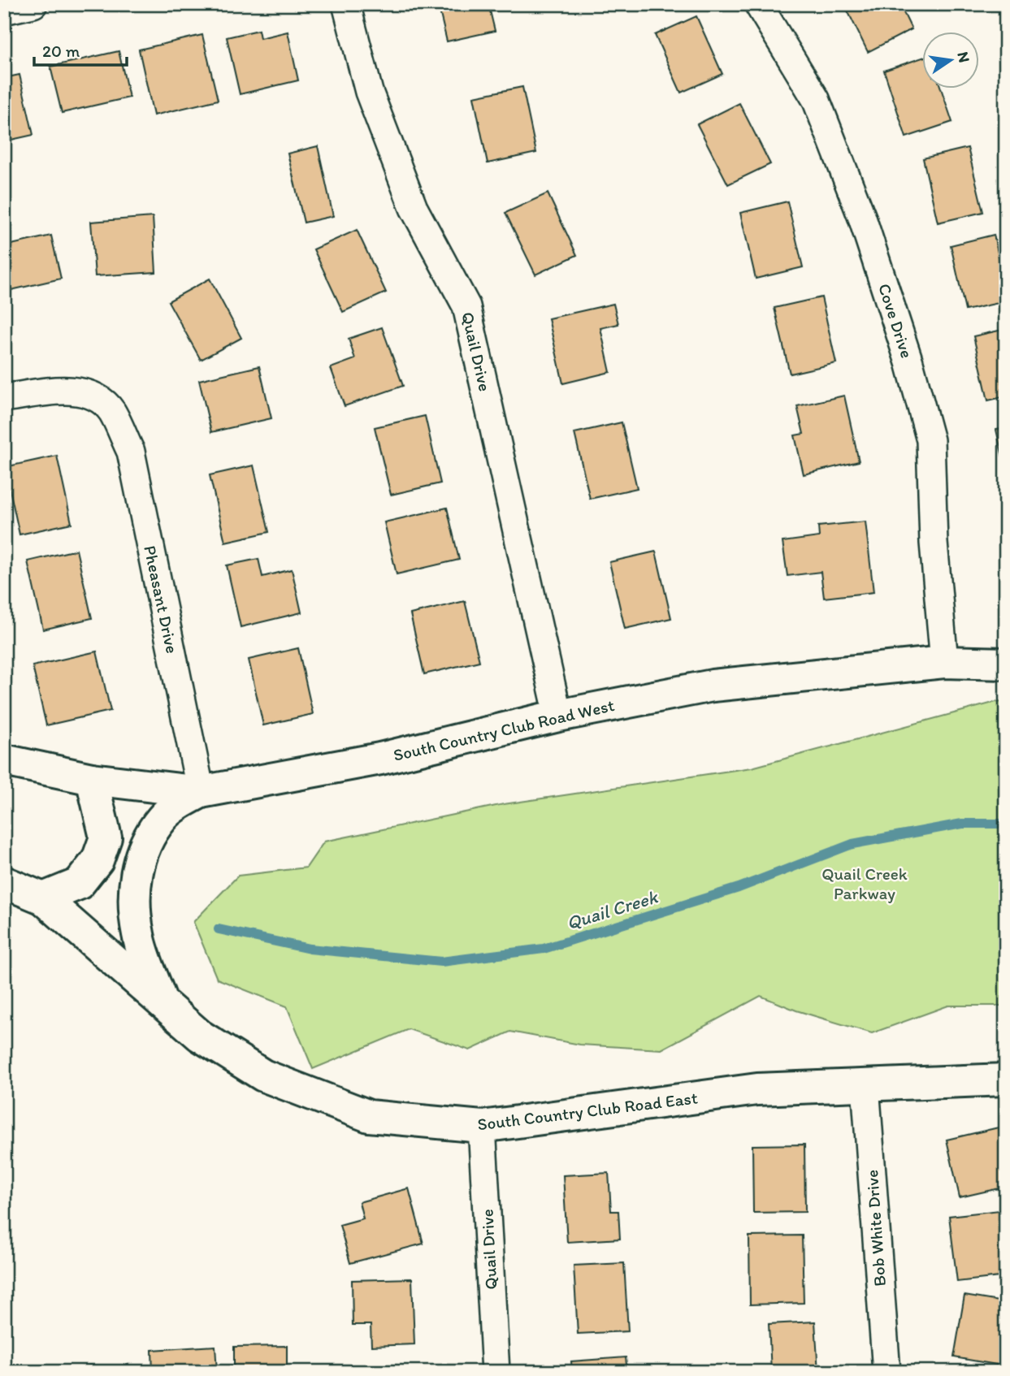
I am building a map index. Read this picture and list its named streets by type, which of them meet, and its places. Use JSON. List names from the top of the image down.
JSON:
{
  "streets": {
    "street": [
      "Cove Drive",
      "Quail Drive",
      "Pheasant Drive",
      "South Country Club Road West",
      "South Country Club Road East",
      "Bob White Drive"
    ]
  },
  "crossings": [
    ["Cove Drive", "South Country Club Road West"],
    ["Quail Drive", "South Country Club Road West"],
    ["Quail Drive", "South Country Club Road East"],
    ["Pheasant Drive", "South Country Club Road West"],
    ["South Country Club Road East", "Bob White Drive"]
  ],
  "water": ["Quail Creek"],
  "parks": ["Quail Creek Parkway"],
  "scale_bar": "20 m",
  "north": "right"
}
